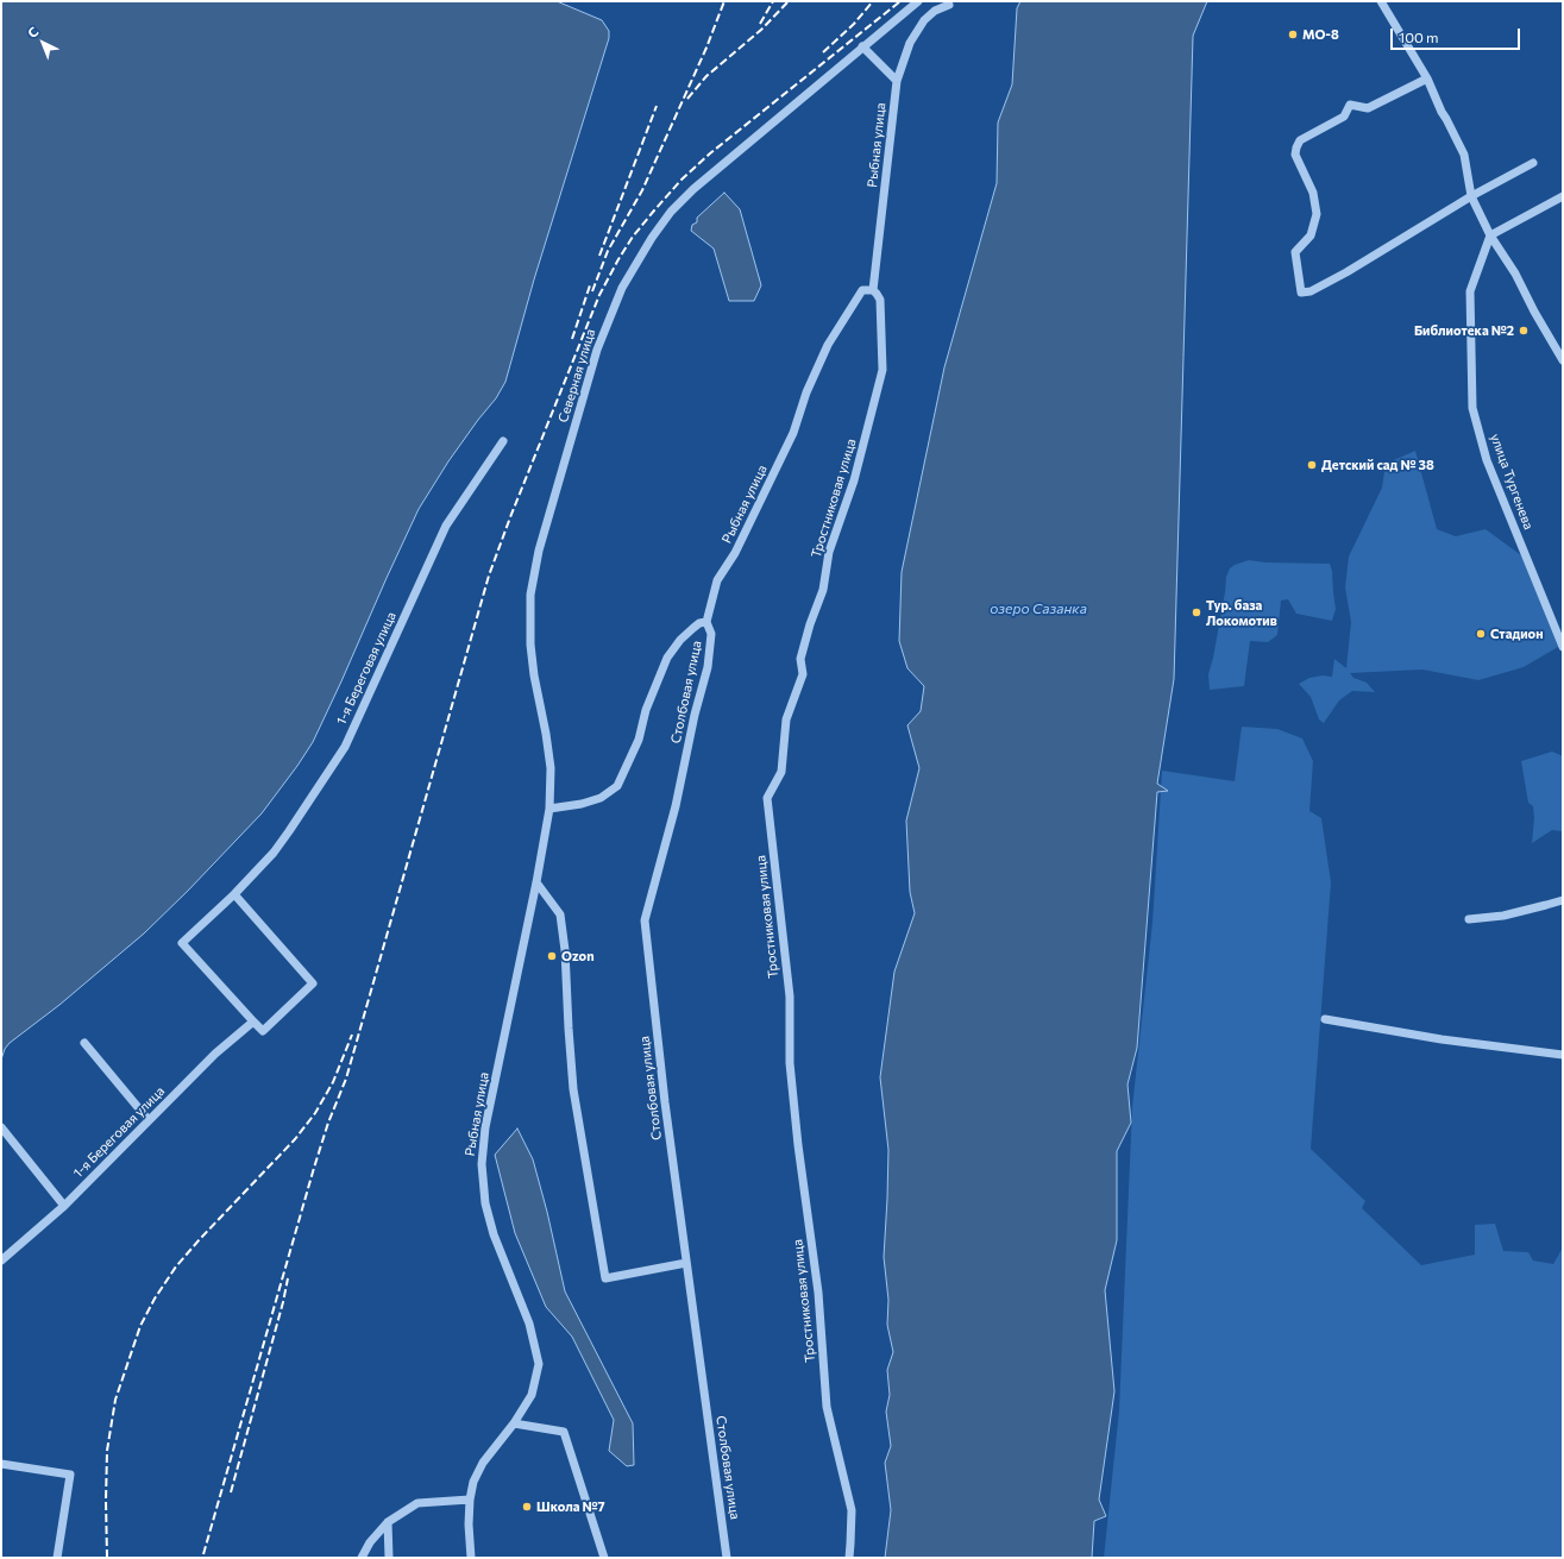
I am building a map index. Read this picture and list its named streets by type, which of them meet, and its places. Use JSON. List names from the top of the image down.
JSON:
{
  "streets": {
    "street": [
      "Рыбная улица",
      "Северная улица",
      "улица Тургенева",
      "Тростниковая улица",
      "1-я Береговая улица",
      "Столбовая улица"
    ]
  },
  "crossings": [
    ["Рыбная улица", "Северная улица"],
    ["Рыбная улица", "Тростниковая улица"],
    ["Рыбная улица", "Столбовая улица"]
  ],
  "water": ["озеро Сазанка"],
  "places": [
    "MO-8",
    "Библиотека №2",
    "Детский сад № 38",
    "Тур. база Локомотив",
    "Стадион",
    "Ozon",
    "Школа №7"
  ],
  "scale_bar": "100 m",
  "north": "top left"
}
